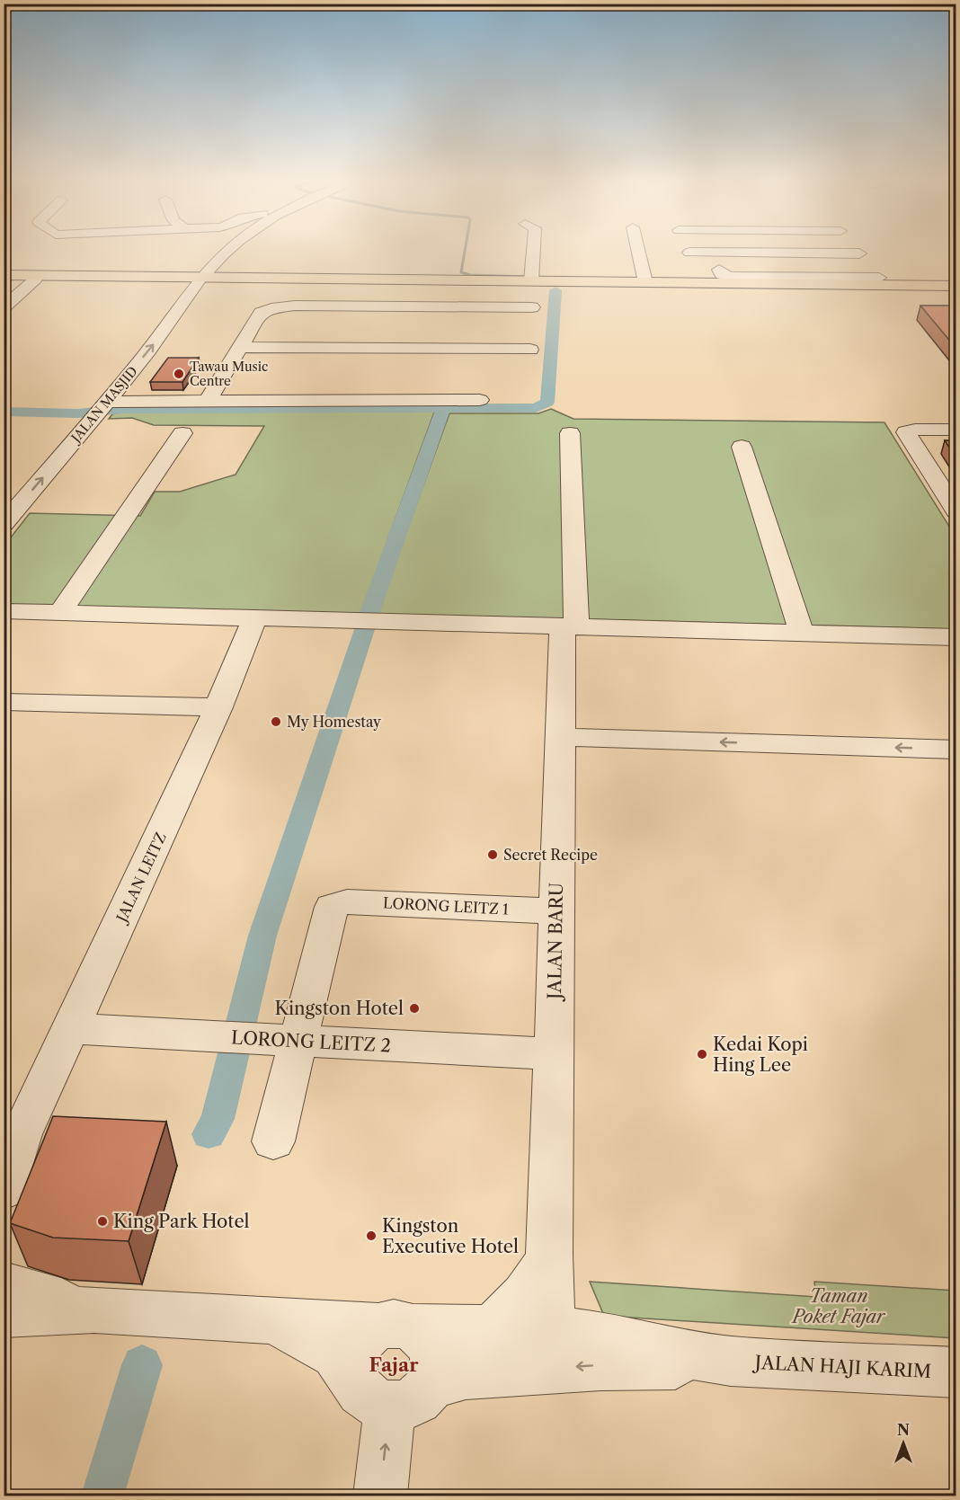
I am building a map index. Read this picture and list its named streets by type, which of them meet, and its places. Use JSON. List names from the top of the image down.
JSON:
{
  "streets": {
    "street": [
      "JALAN MASJID",
      "JALAN LEITZ",
      "LORONG LEITZ 1",
      "JALAN BARU",
      "LORONG LEITZ 2",
      "JALAN HAJI KARIM"
    ]
  },
  "crossings": [
    ["JALAN LEITZ", "LORONG LEITZ 2"],
    ["LORONG LEITZ 1", "JALAN BARU"],
    ["LORONG LEITZ 1", "LORONG LEITZ 2"],
    ["JALAN BARU", "LORONG LEITZ 2"]
  ],
  "districts": ["Fajar"],
  "parks": ["Taman Poket Fajar"],
  "places": [
    "Tawau Music Centre",
    "My Homestay",
    "Secret Recipe",
    "Kingston Hotel",
    "Kedai Kopi Hing Lee",
    "King Park Hotel",
    "Kingston Executive Hotel"
  ],
  "north": "top"
}
